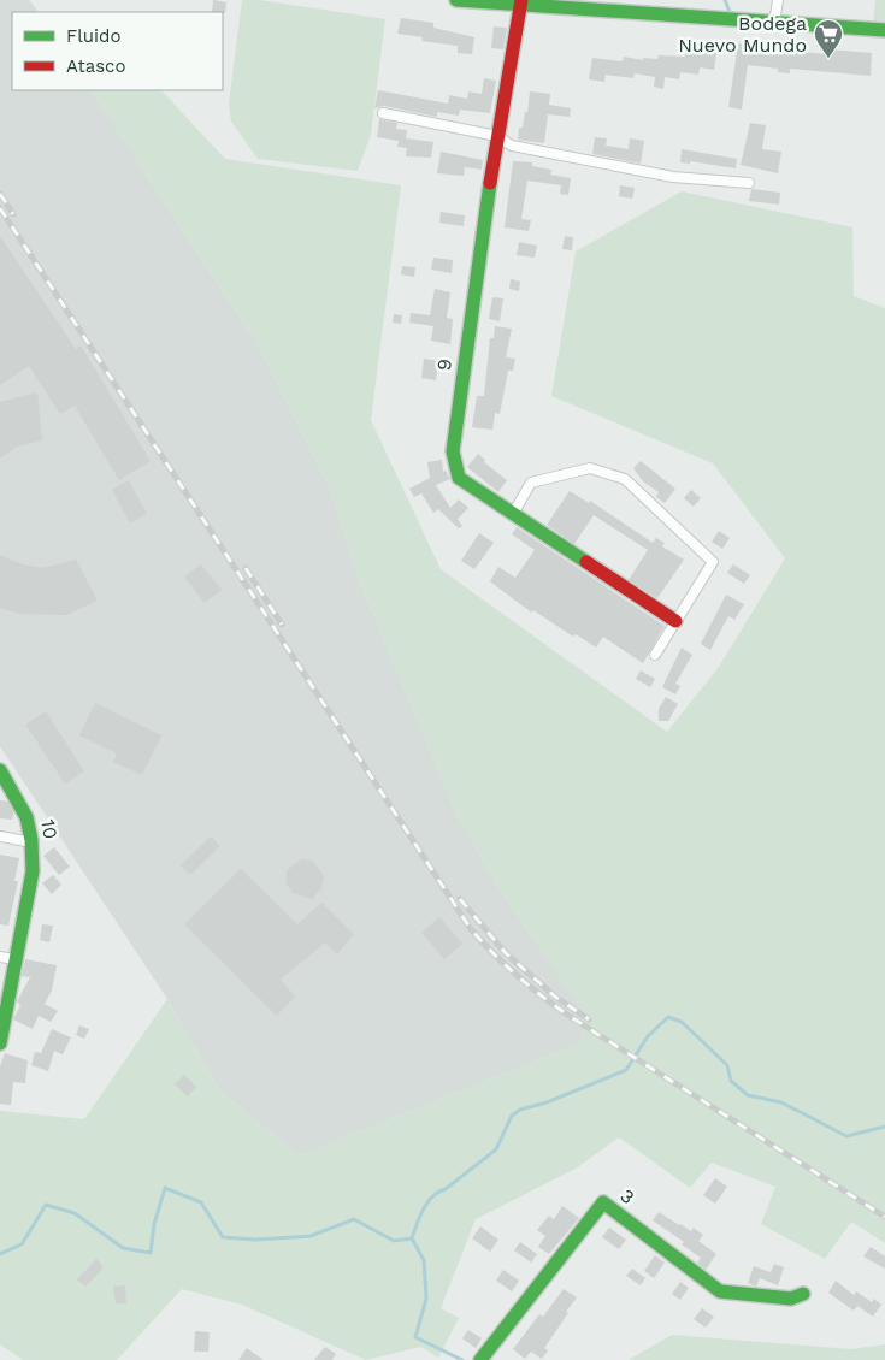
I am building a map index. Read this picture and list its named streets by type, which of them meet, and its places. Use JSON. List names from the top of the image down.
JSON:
{
  "streets": {
    "street": ["9", "10", "3"]
  },
  "places": {
    "supermarket": ["Bodega Nuevo Mundo"]
  },
  "legend": ["Fluido", "Atasco"]
}
